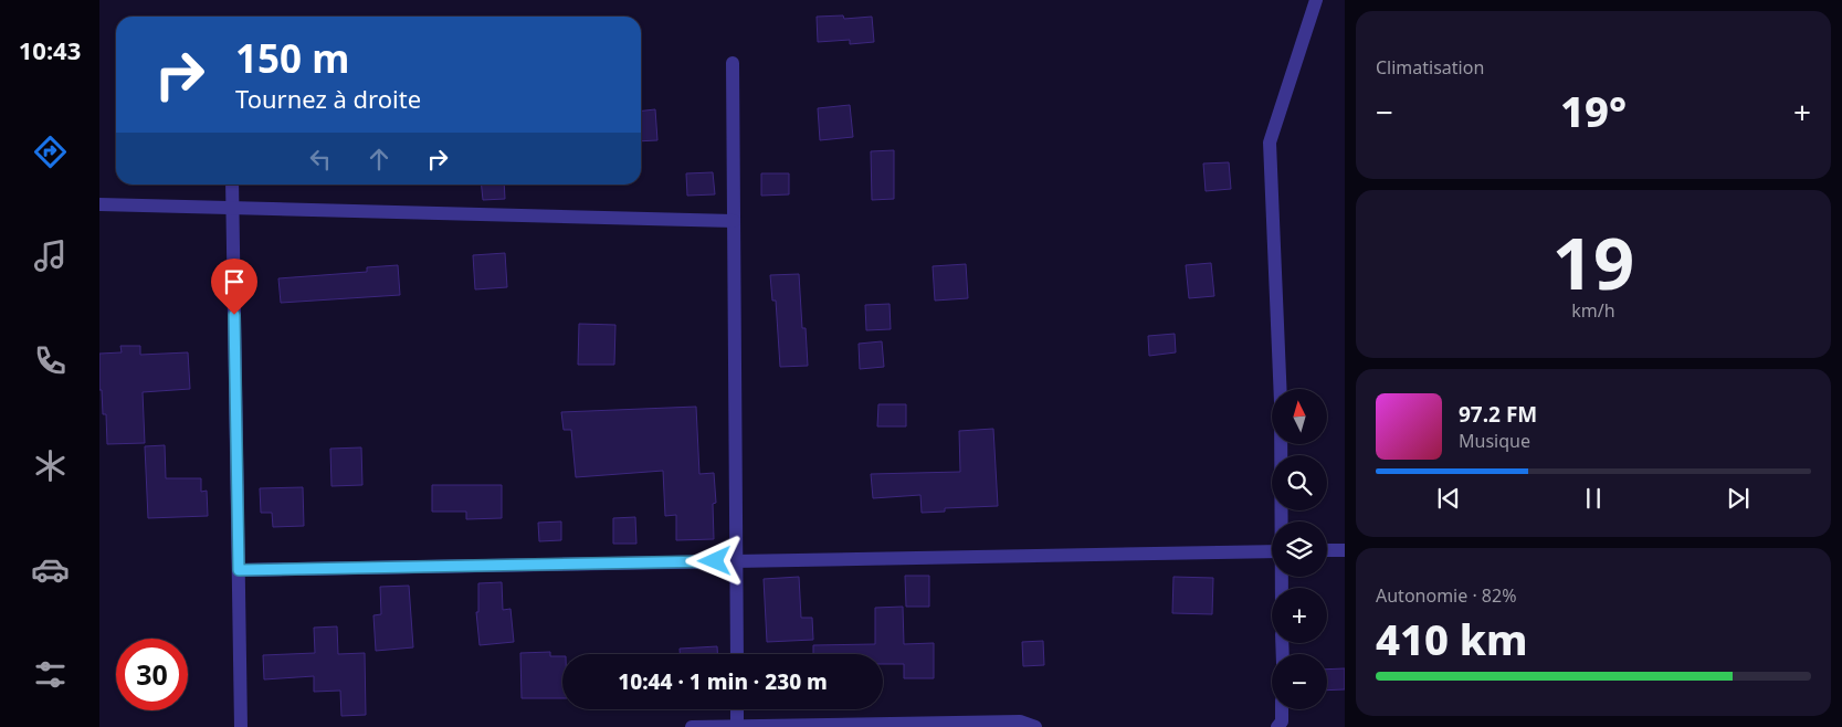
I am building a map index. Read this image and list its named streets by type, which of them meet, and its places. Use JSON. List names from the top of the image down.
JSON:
{
  "north": "top",
  "page": {
    "tabs": "10:43",
    "tile": [
      "Climatisation",
      ["19", "km/h"],
      ["Autonomie · 82%", "410 km"]
    ],
    "turn": ["150 m", "Tournez à droite"],
    "heat": ["−", "19°", "+"],
    "map_buttons": ["+", "−"],
    "song": ["97.2 FM", "Musique"],
    "limit": "30",
    "trip": "10:44 · 1 min · 230 m"
  }
}
